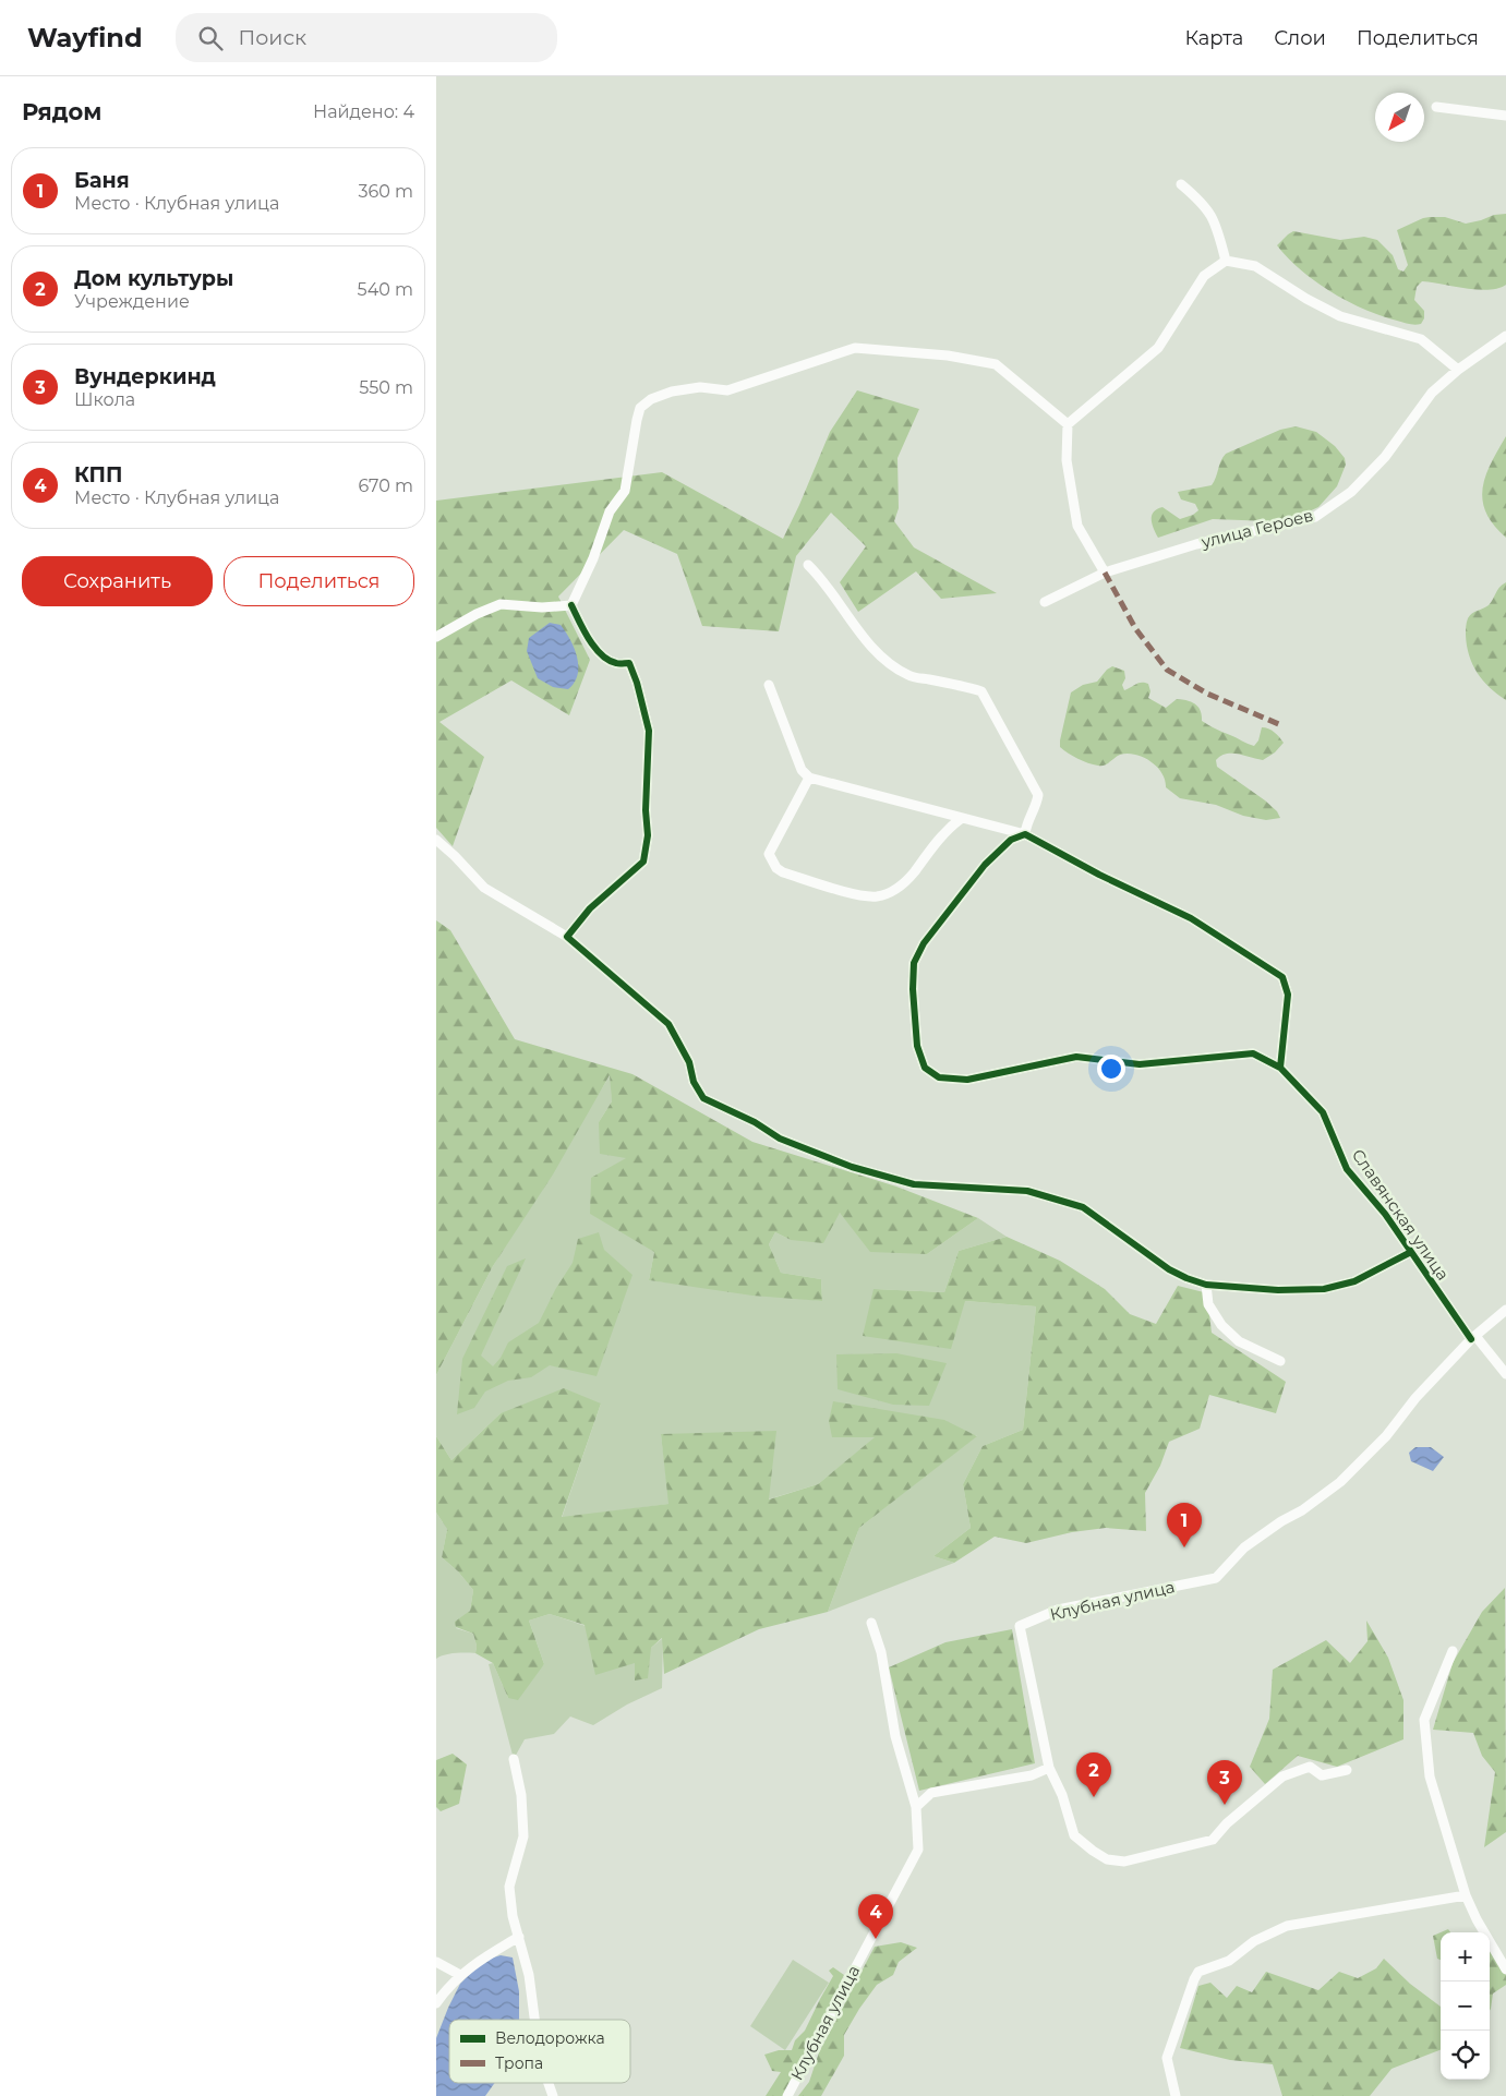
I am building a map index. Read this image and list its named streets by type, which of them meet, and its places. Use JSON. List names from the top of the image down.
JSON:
{
  "streets": {
    "street": ["улица Героев", "Славянская улица", "Клубная улица"]
  },
  "crossings": [
    ["Славянская улица", "Клубная улица"]
  ],
  "legend": ["Велодорожка", "Тропа"],
  "north": "bottom left",
  "page": {
    "header": "Wayfind",
    "search": "Поиск",
    "nav": ["Карта", "Слои", "Поделиться"],
    "heading": ["Рядом", "Найдено: 4"],
    "list": [
      {
        "mark": "1",
        "name": "Баня",
        "note": "Место · Клубная улица",
        "value": "360 m"
      },
      {
        "mark": "2",
        "name": "Дом культуры",
        "note": "Учреждение",
        "value": "540 m"
      },
      {
        "mark": "3",
        "name": "Вундеркинд",
        "note": "Школа",
        "value": "550 m"
      },
      {
        "mark": "4",
        "name": "КПП",
        "note": "Место · Клубная улица",
        "value": "670 m"
      }
    ],
    "buttons": ["Сохранить", "Поделиться"],
    "pins": [
      "1",
      "2",
      "3",
      "4"
    ],
    "map_buttons": ["+", "−"]
  }
}
